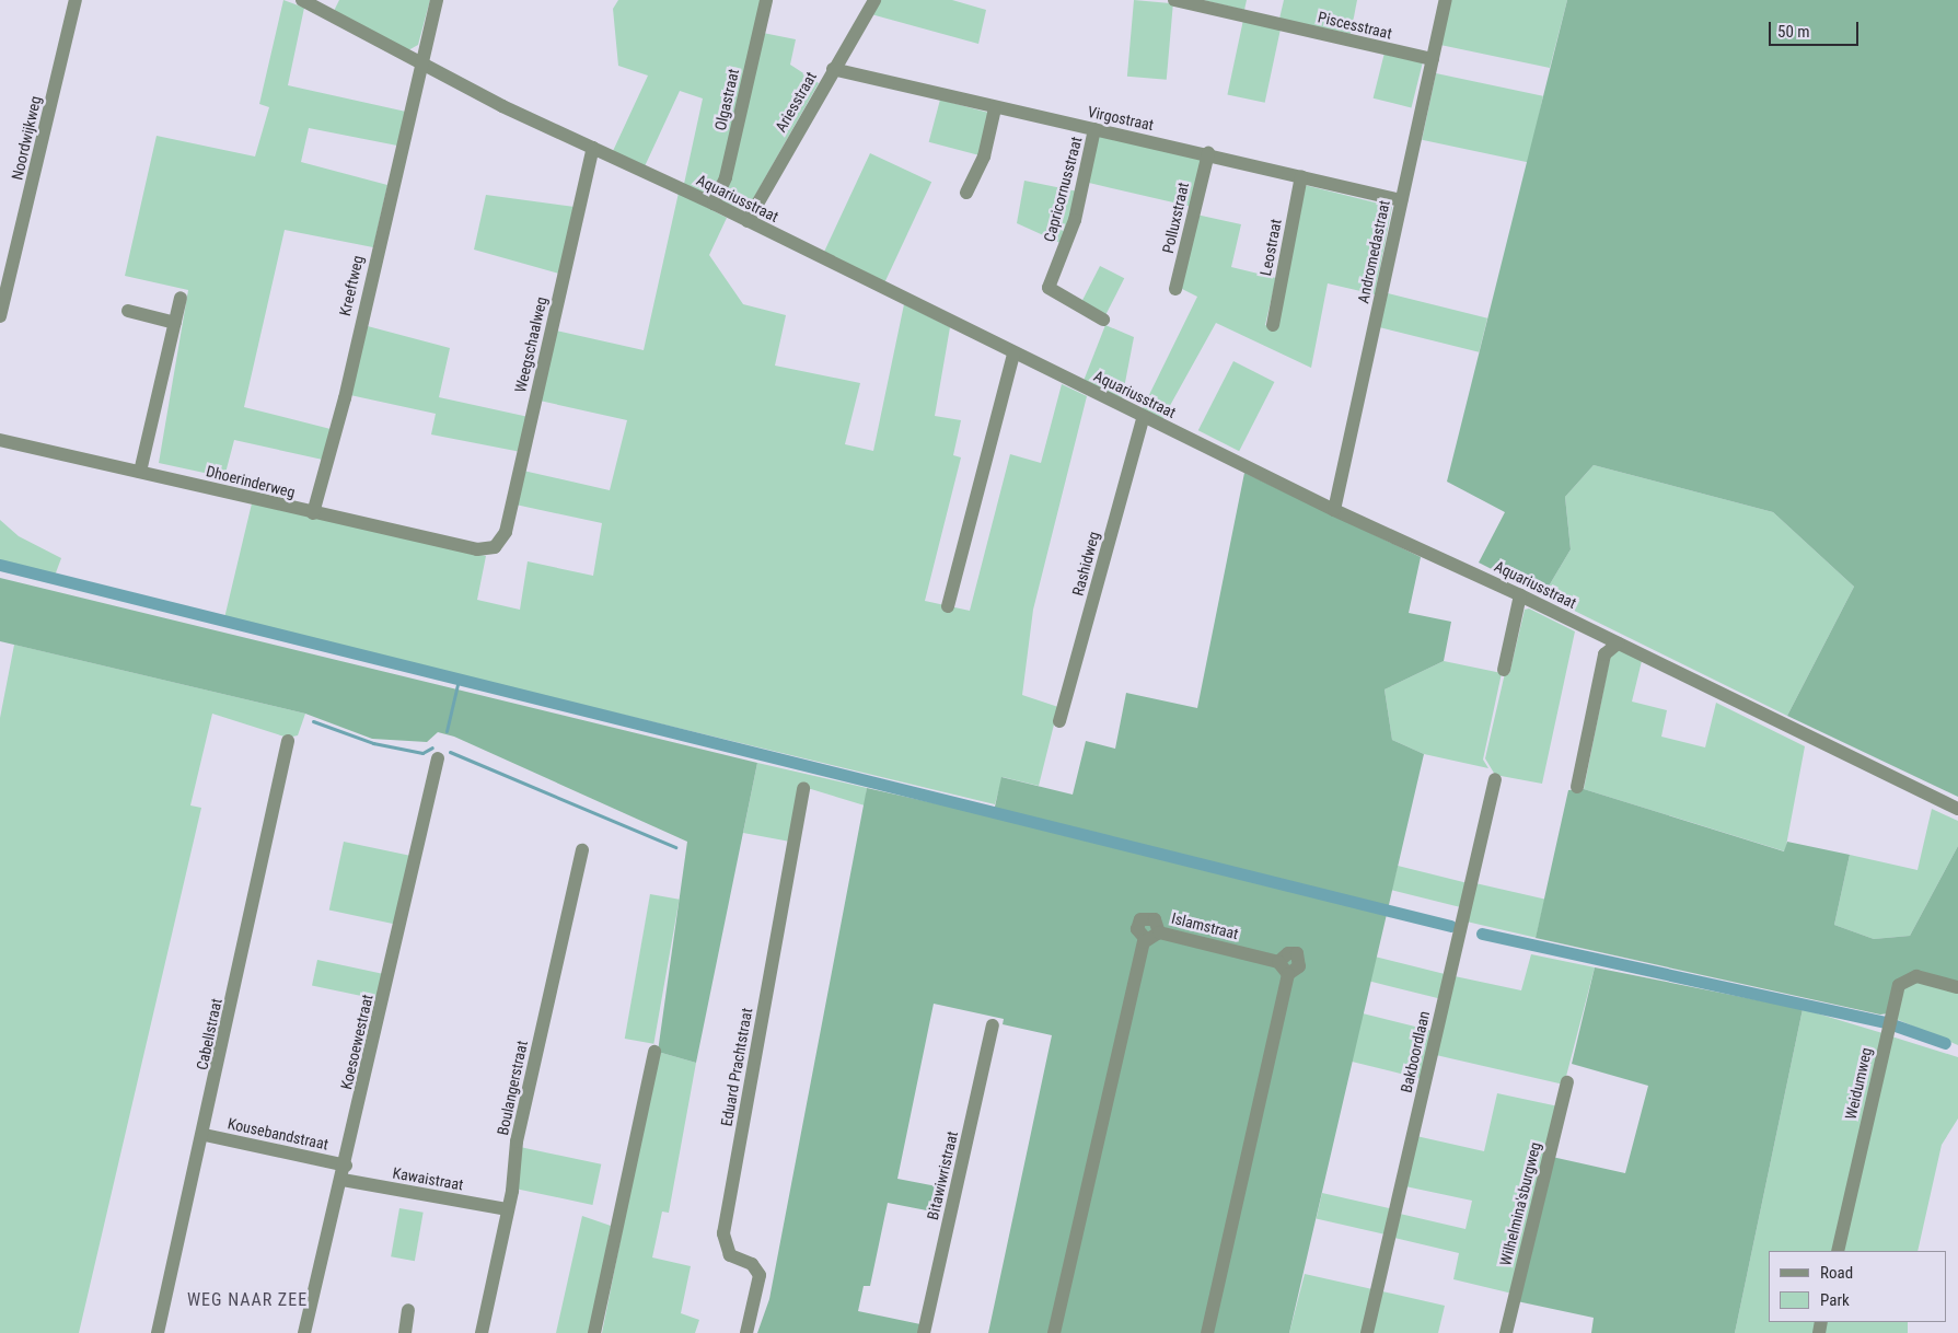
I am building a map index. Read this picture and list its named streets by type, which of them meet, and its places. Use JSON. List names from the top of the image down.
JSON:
{
  "streets": {
    "street": [
      "Piscesstraat",
      "Olgastraat",
      "Ariesstraat",
      "Virgostraat",
      "Noordwijkweg",
      "Capricornusstraat",
      "Aquariusstraat",
      "Polluxstraat",
      "Leostraat",
      "Andromedastraat",
      "Kreeftweg",
      "Weegschaalweg",
      "Dhoerinderweg",
      "Rashidweg",
      "Islamstraat",
      "Cabellstraat",
      "Koesoewestraat",
      "Bakboordlaan",
      "Eduard Prachtstraat",
      "Weidumweg",
      "Boulangerstraat",
      "Kousebandstraat",
      "Bitawiwristraat",
      "Kawaistraat",
      "Wilhelmina'sburgweg"
    ]
  },
  "crossings": [
    ["Piscesstraat", "Andromedastraat"],
    ["Olgastraat", "Aquariusstraat"],
    ["Ariesstraat", "Virgostraat"],
    ["Ariesstraat", "Aquariusstraat"],
    ["Virgostraat", "Capricornusstraat"],
    ["Virgostraat", "Polluxstraat"],
    ["Virgostraat", "Leostraat"],
    ["Virgostraat", "Andromedastraat"],
    ["Aquariusstraat", "Andromedastraat"],
    ["Aquariusstraat", "Kreeftweg"],
    ["Aquariusstraat", "Weegschaalweg"],
    ["Aquariusstraat", "Rashidweg"],
    ["Kreeftweg", "Dhoerinderweg"],
    ["Weegschaalweg", "Dhoerinderweg"],
    ["Cabellstraat", "Kousebandstraat"],
    ["Koesoewestraat", "Kousebandstraat"],
    ["Koesoewestraat", "Kawaistraat"],
    ["Boulangerstraat", "Kawaistraat"],
    ["Kousebandstraat", "Kawaistraat"]
  ],
  "districts": ["WEG NAAR ZEE"],
  "legend": ["Road", "Park"],
  "scale_bar": "50 m"
}
